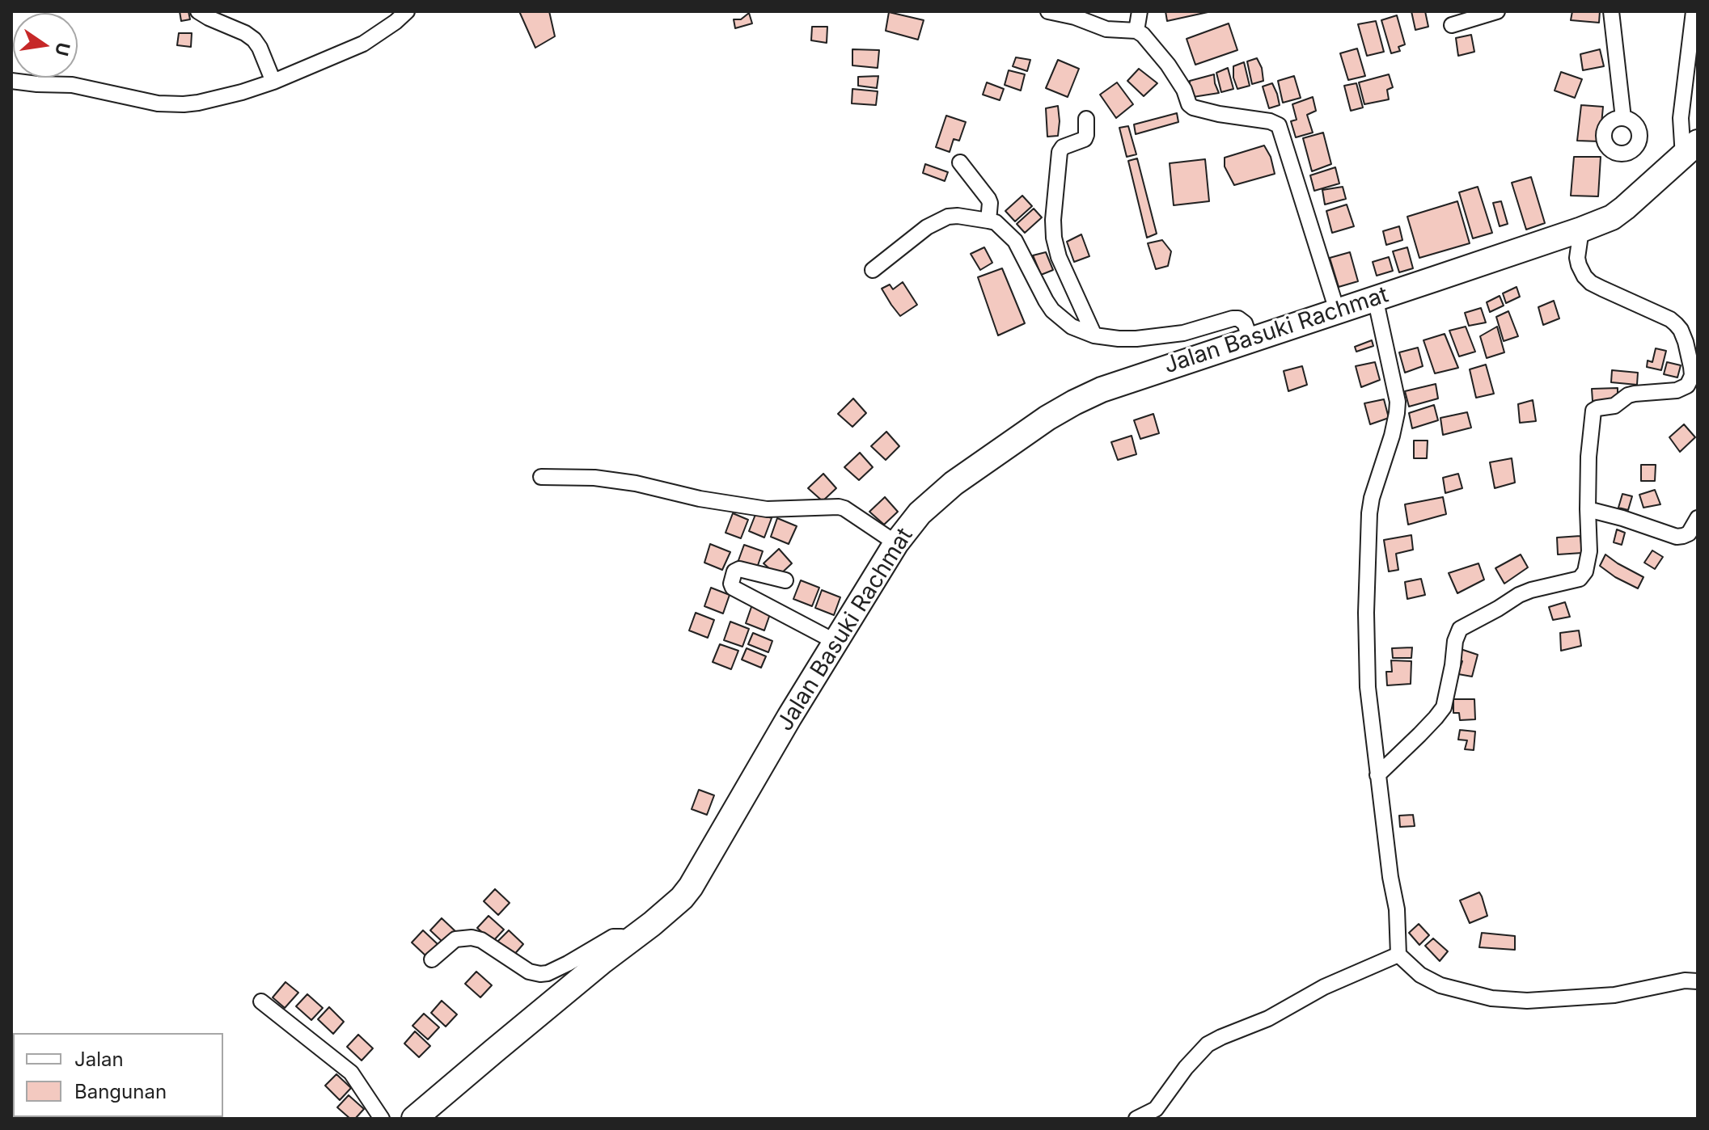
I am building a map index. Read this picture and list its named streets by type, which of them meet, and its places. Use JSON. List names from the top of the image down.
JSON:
{
  "streets": {
    "highway": ["Jalan Basuki Rachmat"]
  },
  "legend": ["Jalan", "Bangunan"],
  "north": "right"
}
